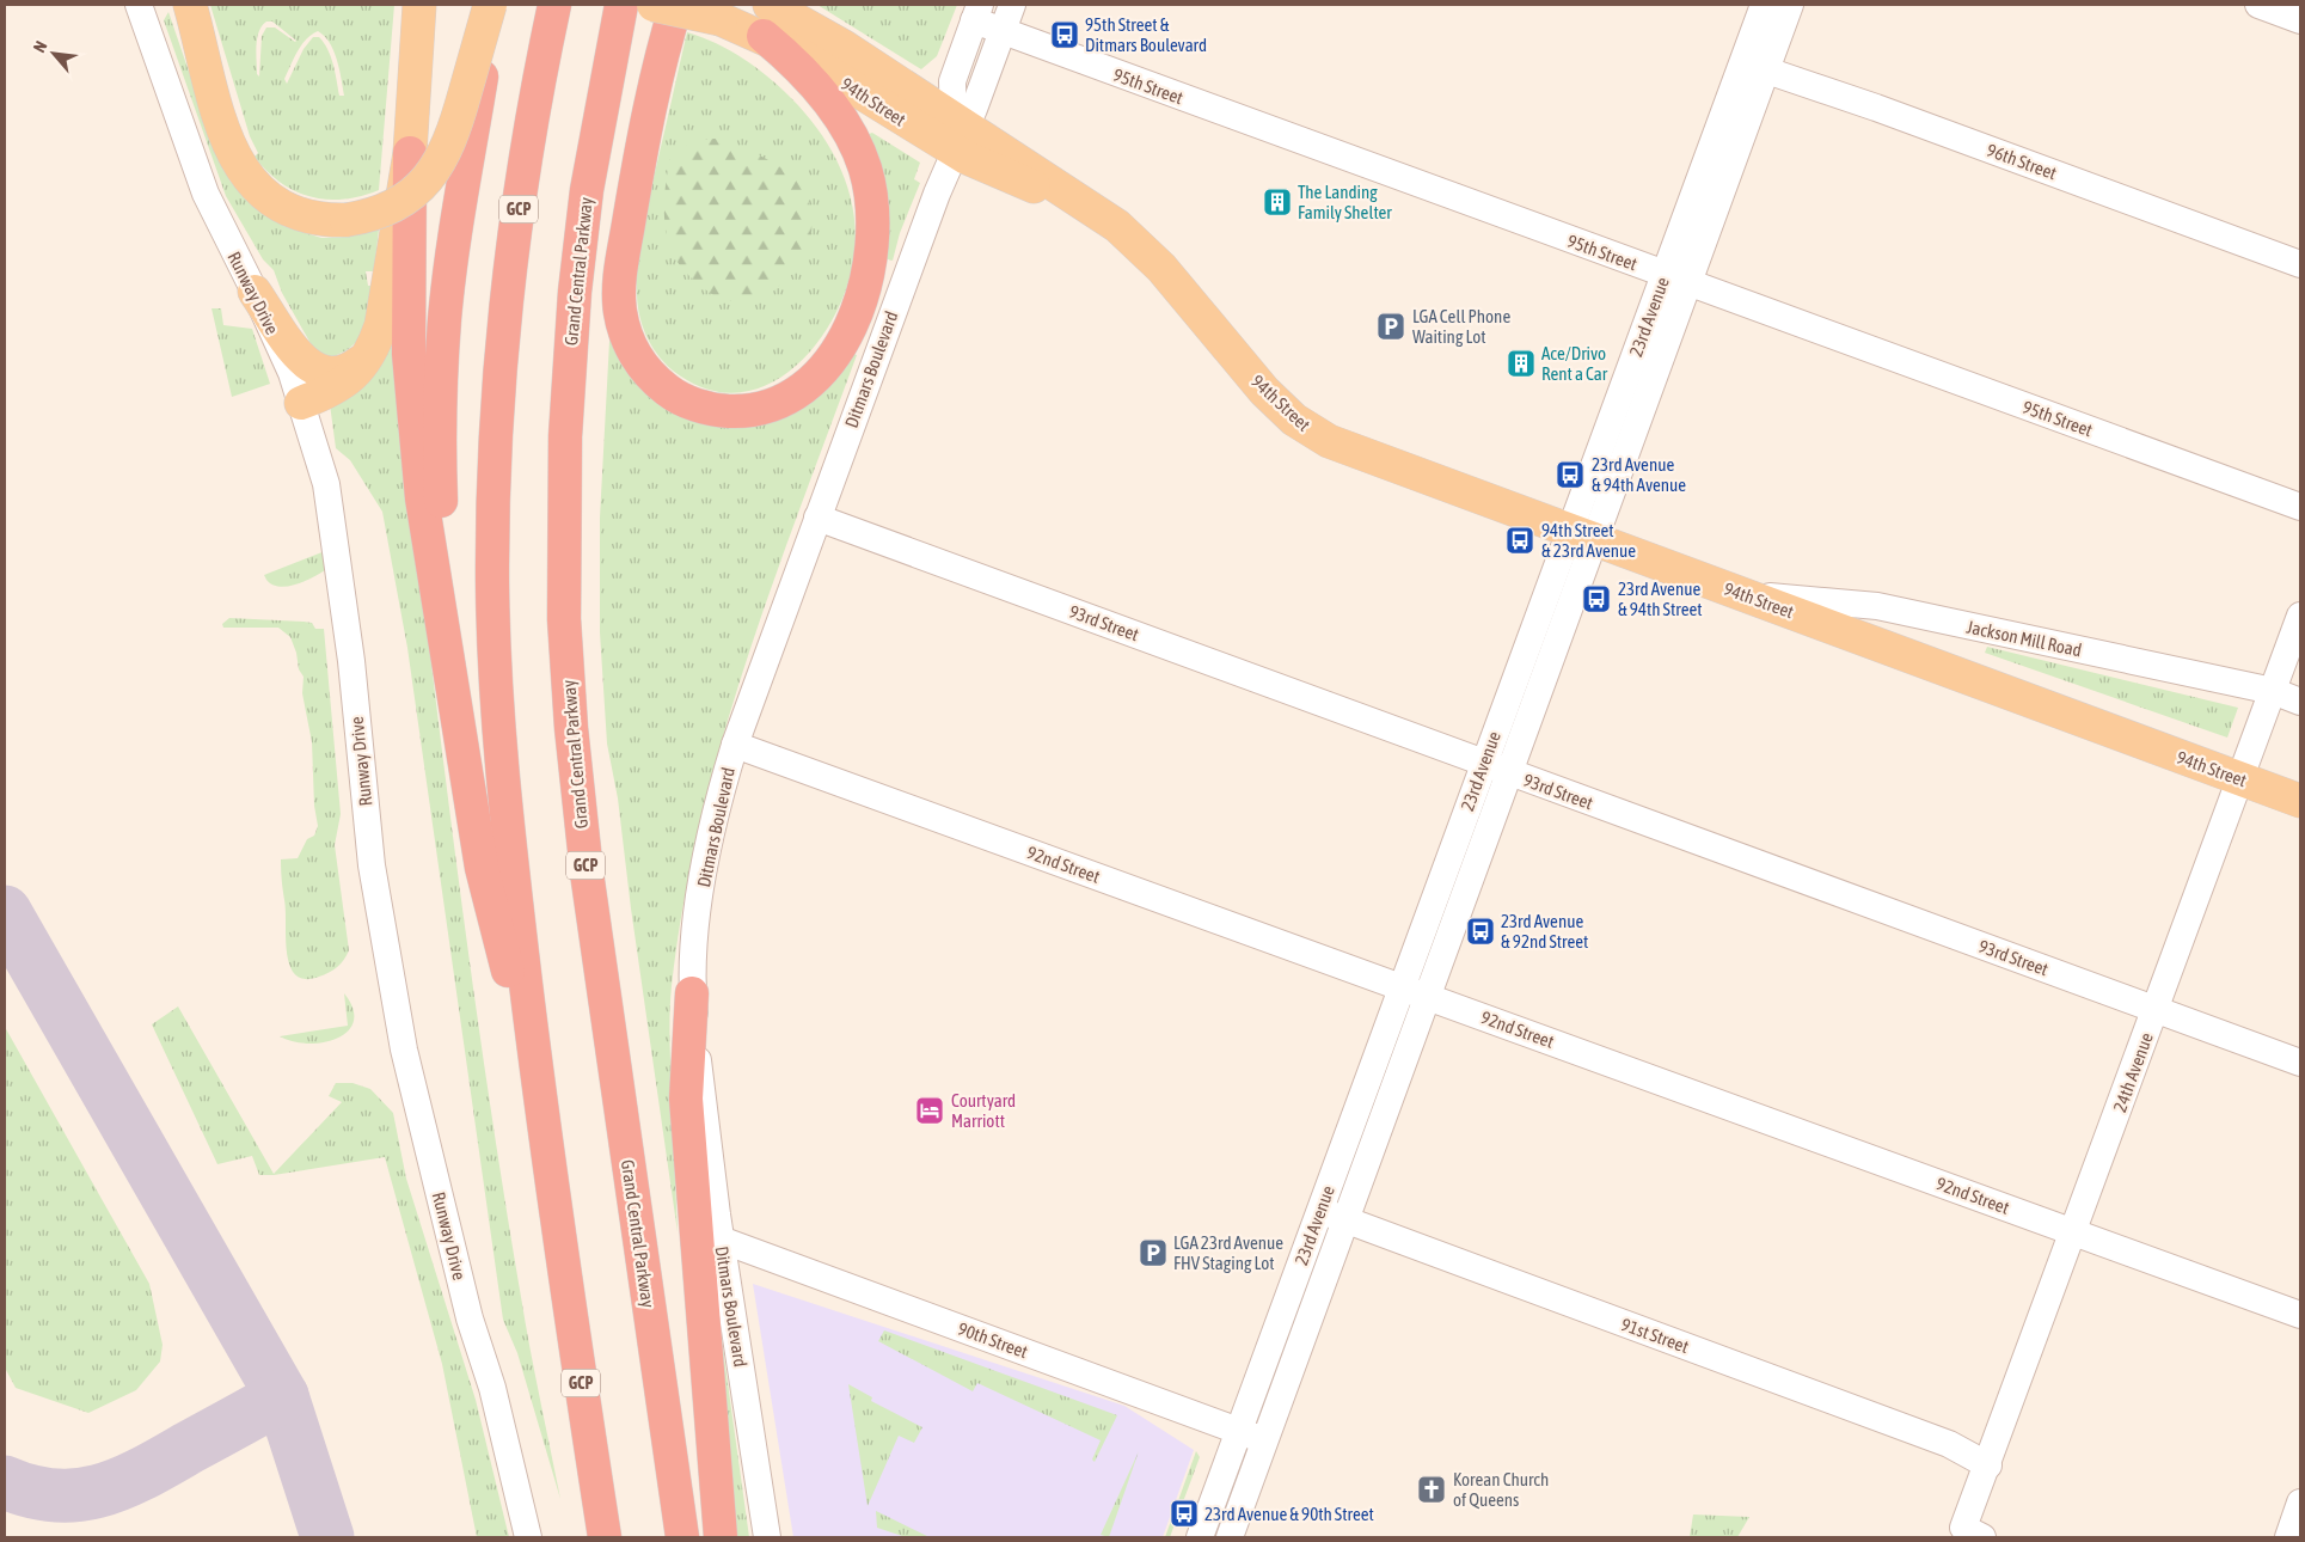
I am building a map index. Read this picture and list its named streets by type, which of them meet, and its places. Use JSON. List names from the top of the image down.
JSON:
{
  "streets": {
    "highway": ["GCP", "Grand Central Parkway"],
    "main road": ["94th Street"],
    "street": [
      "95th Street",
      "96th Street",
      "Runway Drive",
      "23rd Avenue",
      "Ditmars Boulevard",
      "93rd Street",
      "Jackson Mill Road",
      "92nd Street",
      "24th Avenue",
      "91st Street",
      "90th Street"
    ]
  },
  "crossings": [
    ["95th Street", "23rd Avenue"],
    ["95th Street", "Ditmars Boulevard"],
    ["94th Street", "23rd Avenue"],
    ["94th Street", "Ditmars Boulevard"],
    ["94th Street", "Jackson Mill Road"],
    ["94th Street", "24th Avenue"],
    ["96th Street", "23rd Avenue"],
    ["23rd Avenue", "93rd Street"],
    ["23rd Avenue", "92nd Street"],
    ["23rd Avenue", "91st Street"],
    ["23rd Avenue", "90th Street"],
    ["Ditmars Boulevard", "93rd Street"],
    ["Ditmars Boulevard", "92nd Street"],
    ["Ditmars Boulevard", "90th Street"],
    ["93rd Street", "24th Avenue"],
    ["Jackson Mill Road", "24th Avenue"],
    ["92nd Street", "24th Avenue"],
    ["24th Avenue", "91st Street"]
  ],
  "places": {
    "bus stop": [
      "95th Street & Ditmars Boulevard",
      "23rd Avenue & 94th Avenue",
      "94th Street & 23rd Avenue",
      "23rd Avenue & 94th Street",
      "23rd Avenue & 92nd Street",
      "23rd Avenue & 90th Street"
    ],
    "building": ["The Landing Family Shelter", "Ace/Drivo Rent a Car"],
    "parking": ["LGA Cell Phone Waiting Lot", "LGA 23rd Avenue FHV Staging Lot"],
    "hotel": ["Courtyard Marriott"],
    "church": ["Korean Church of Queens"]
  },
  "north": "top left"
}
